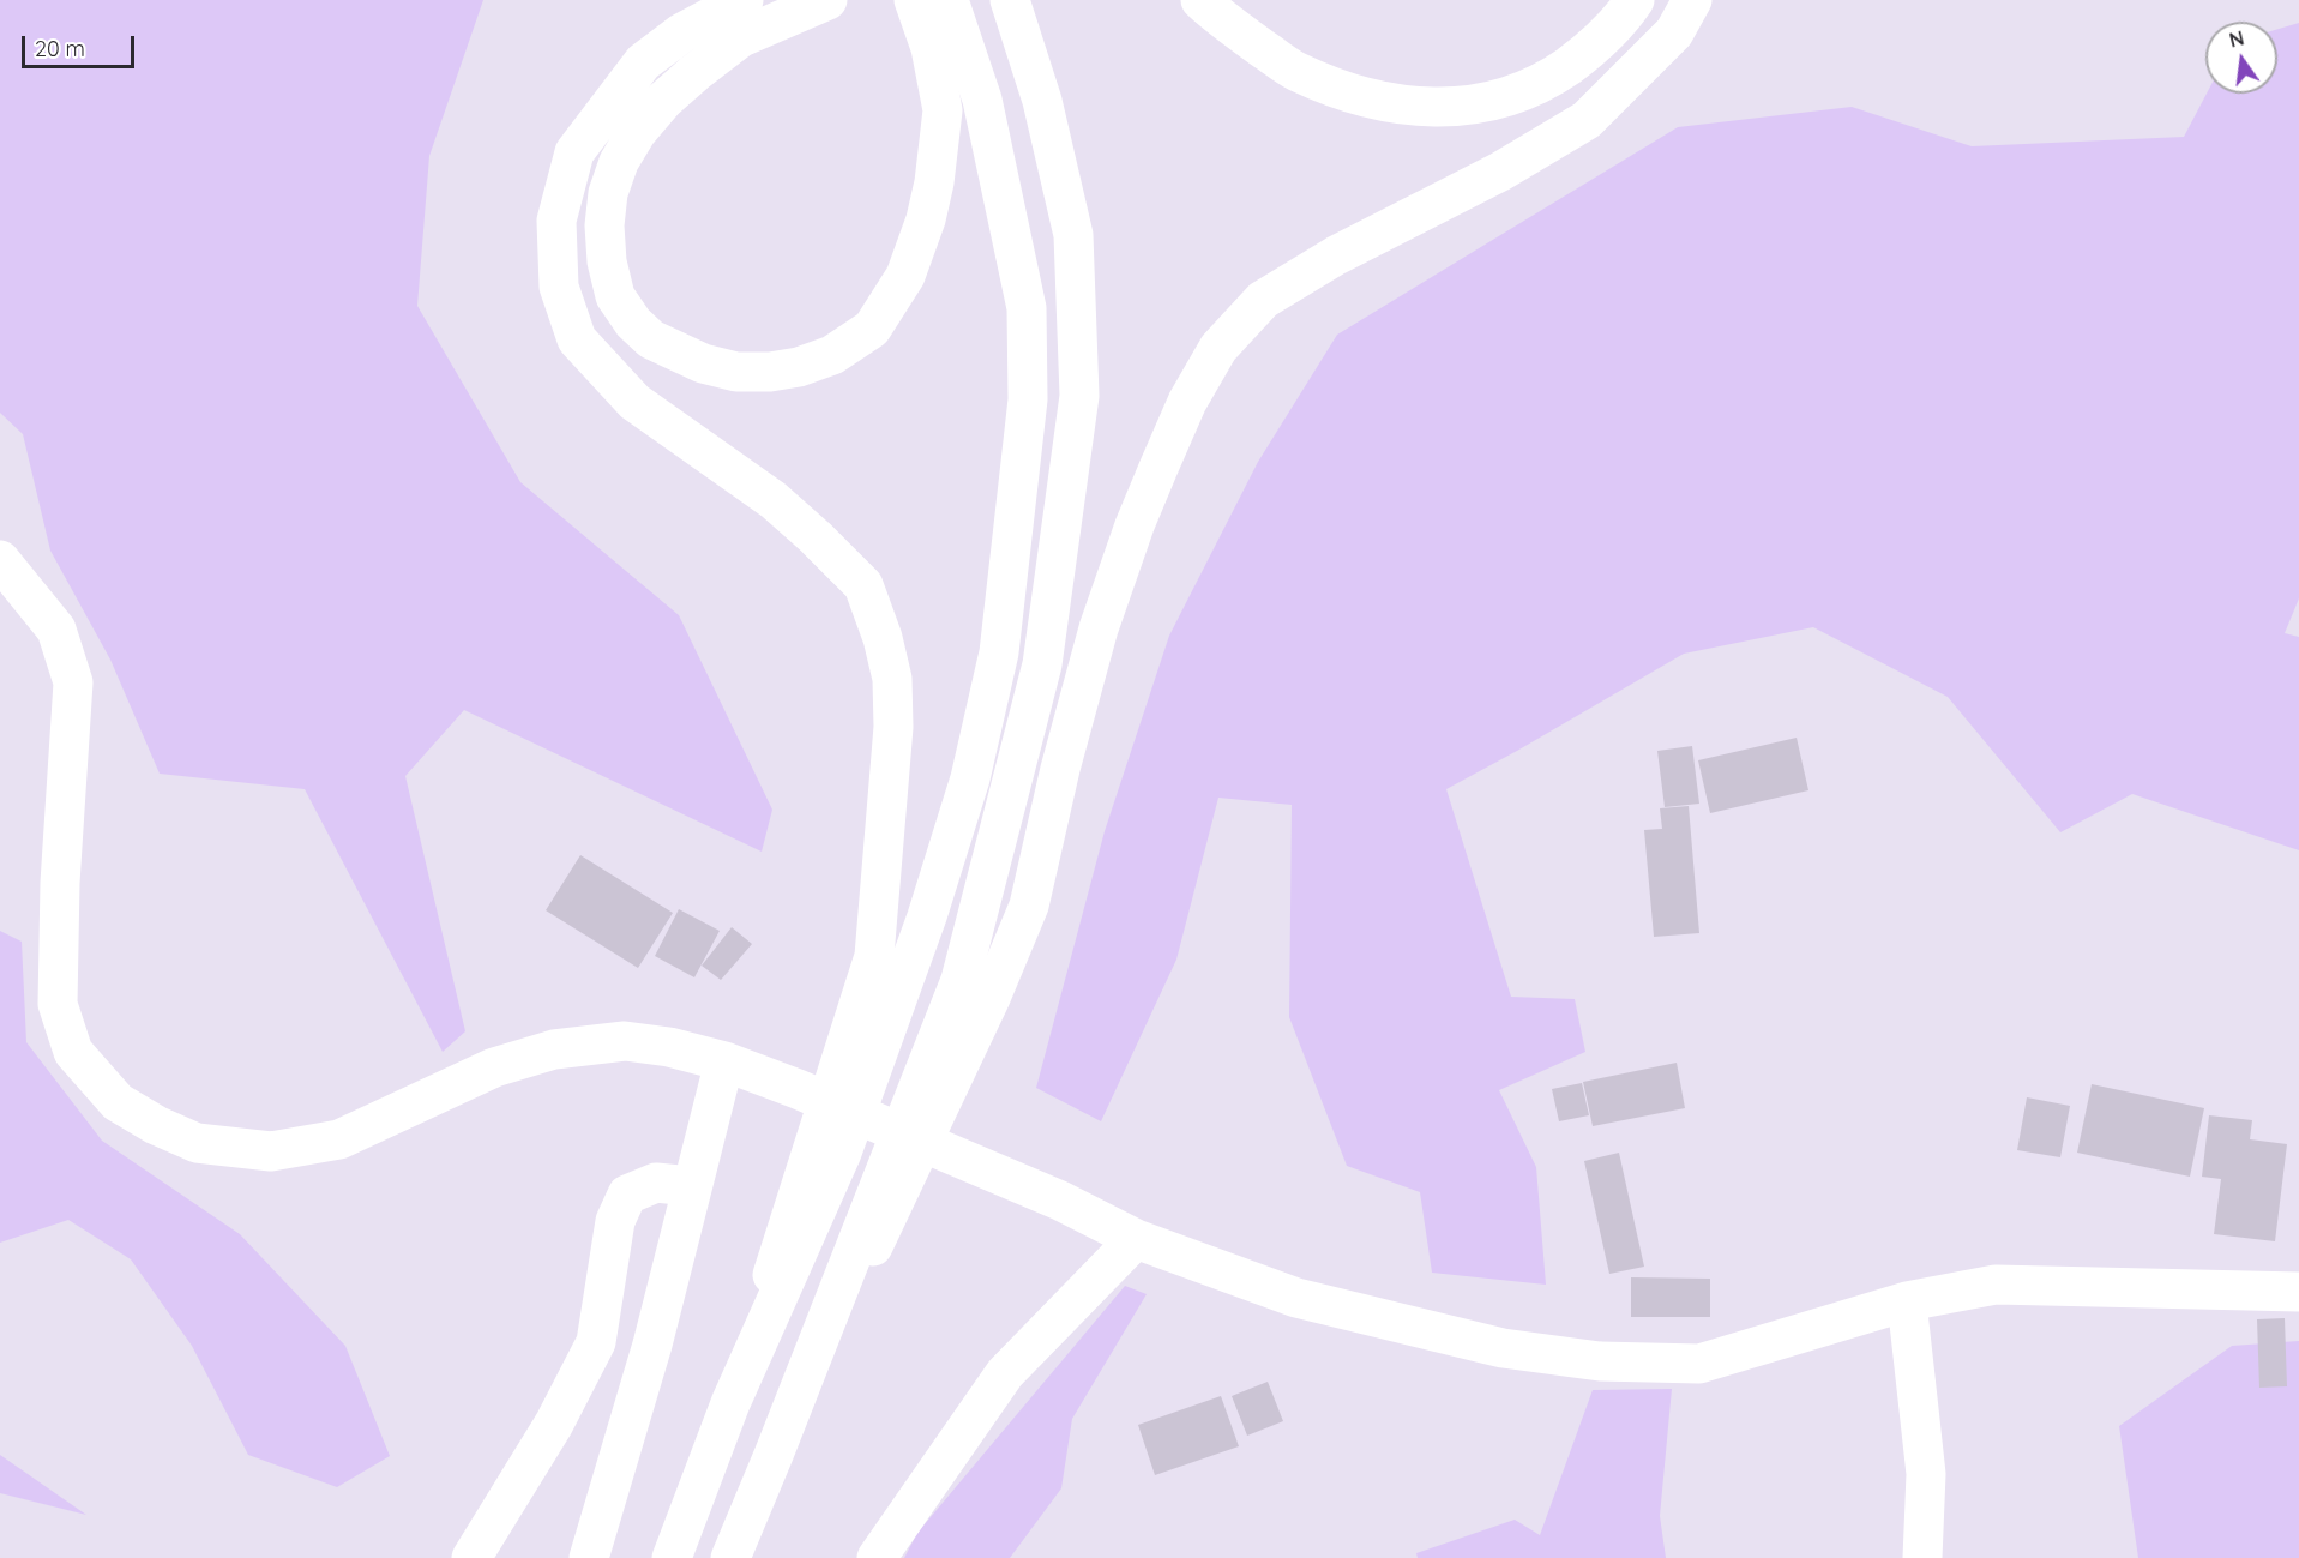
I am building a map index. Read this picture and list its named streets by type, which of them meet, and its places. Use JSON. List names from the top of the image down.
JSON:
{
  "scale_bar": "20 m",
  "north": "top"
}
